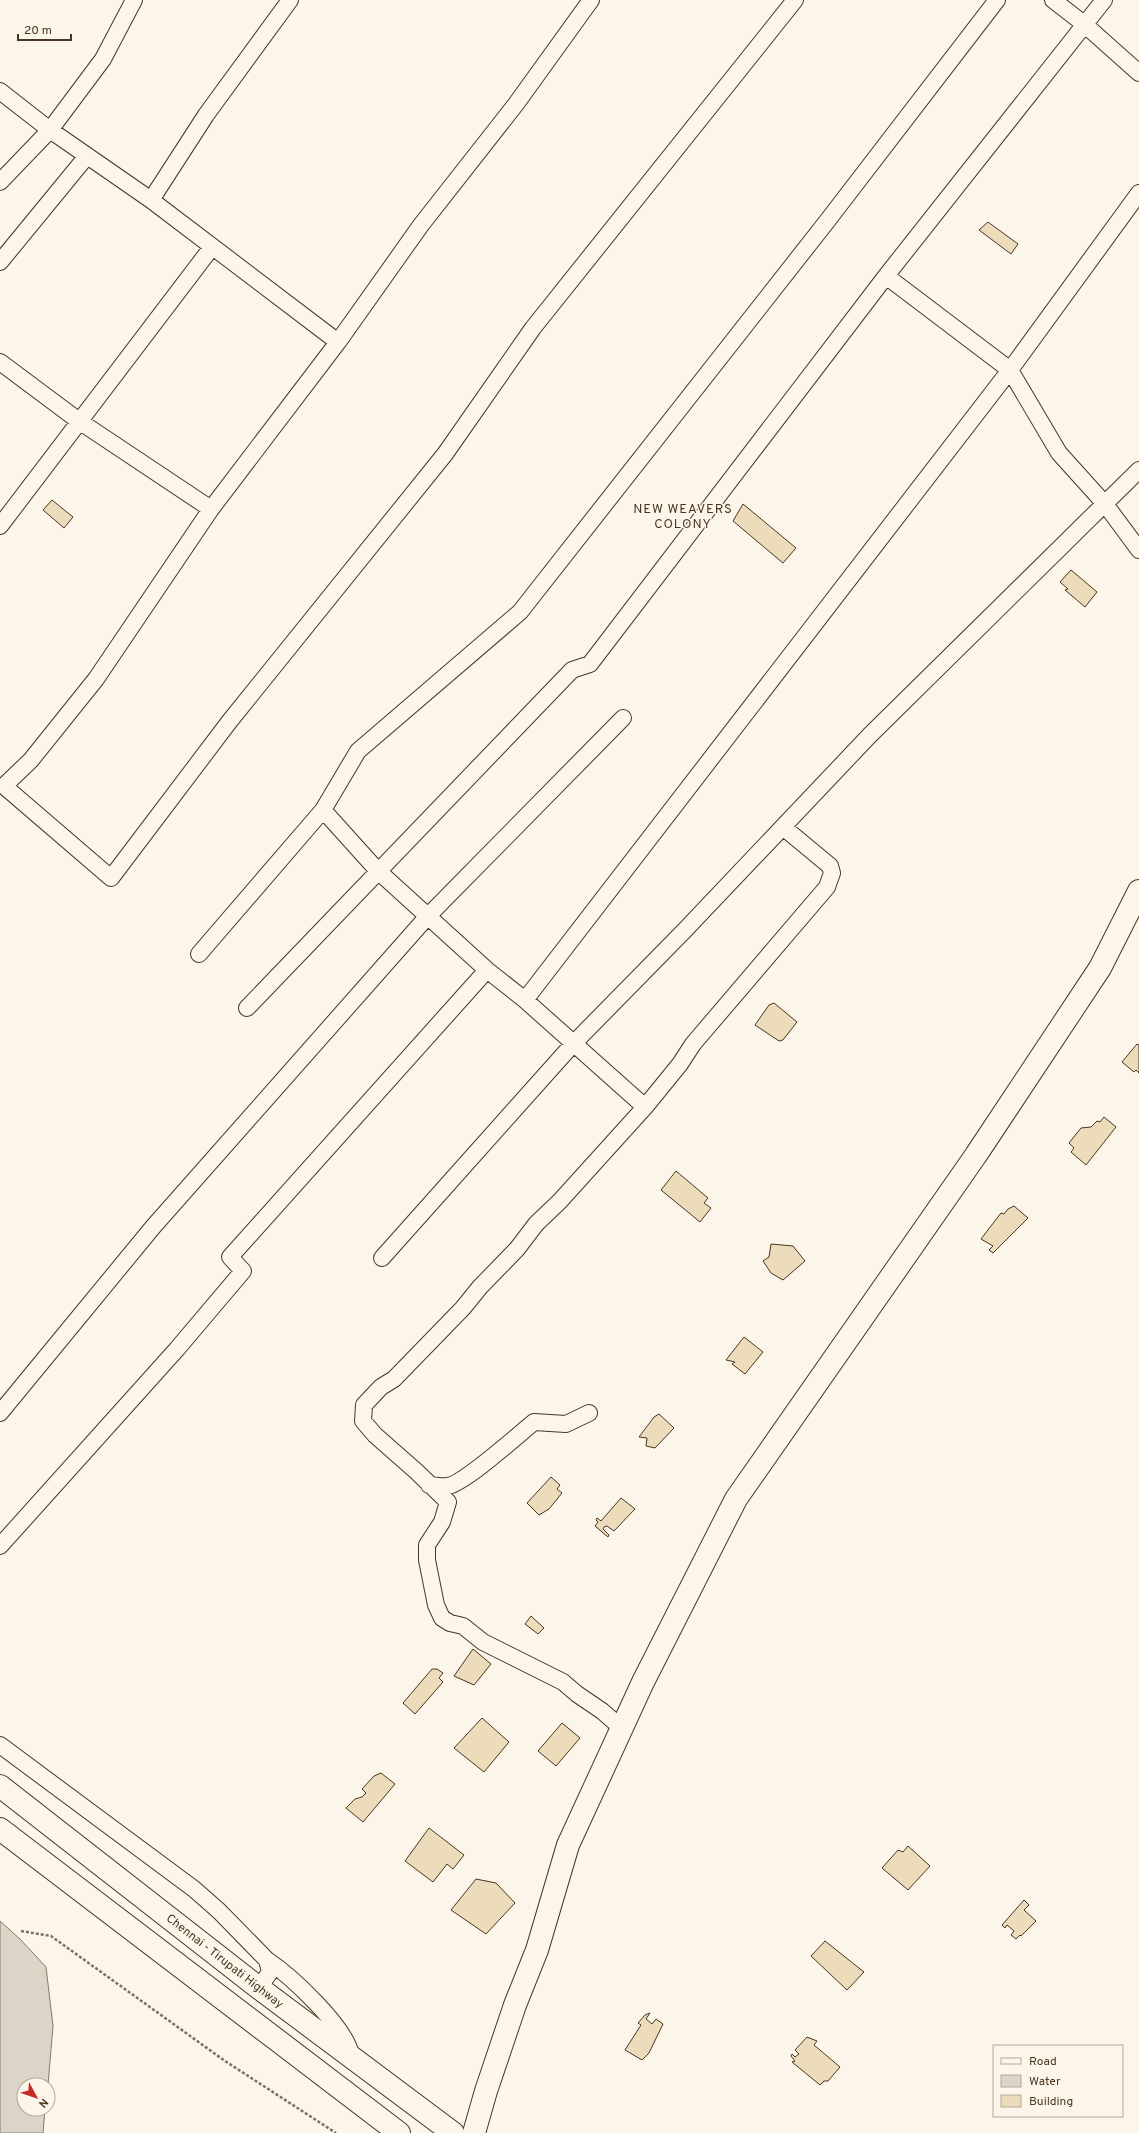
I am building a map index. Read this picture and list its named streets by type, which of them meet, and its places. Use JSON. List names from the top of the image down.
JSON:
{
  "streets": {
    "main road": ["Chennai - Tirupati Highway"]
  },
  "districts": ["NEW WEAVERS COLONY"],
  "legend": ["Road", "Water", "Building"],
  "scale_bar": "20 m",
  "north": "bottom right"
}
